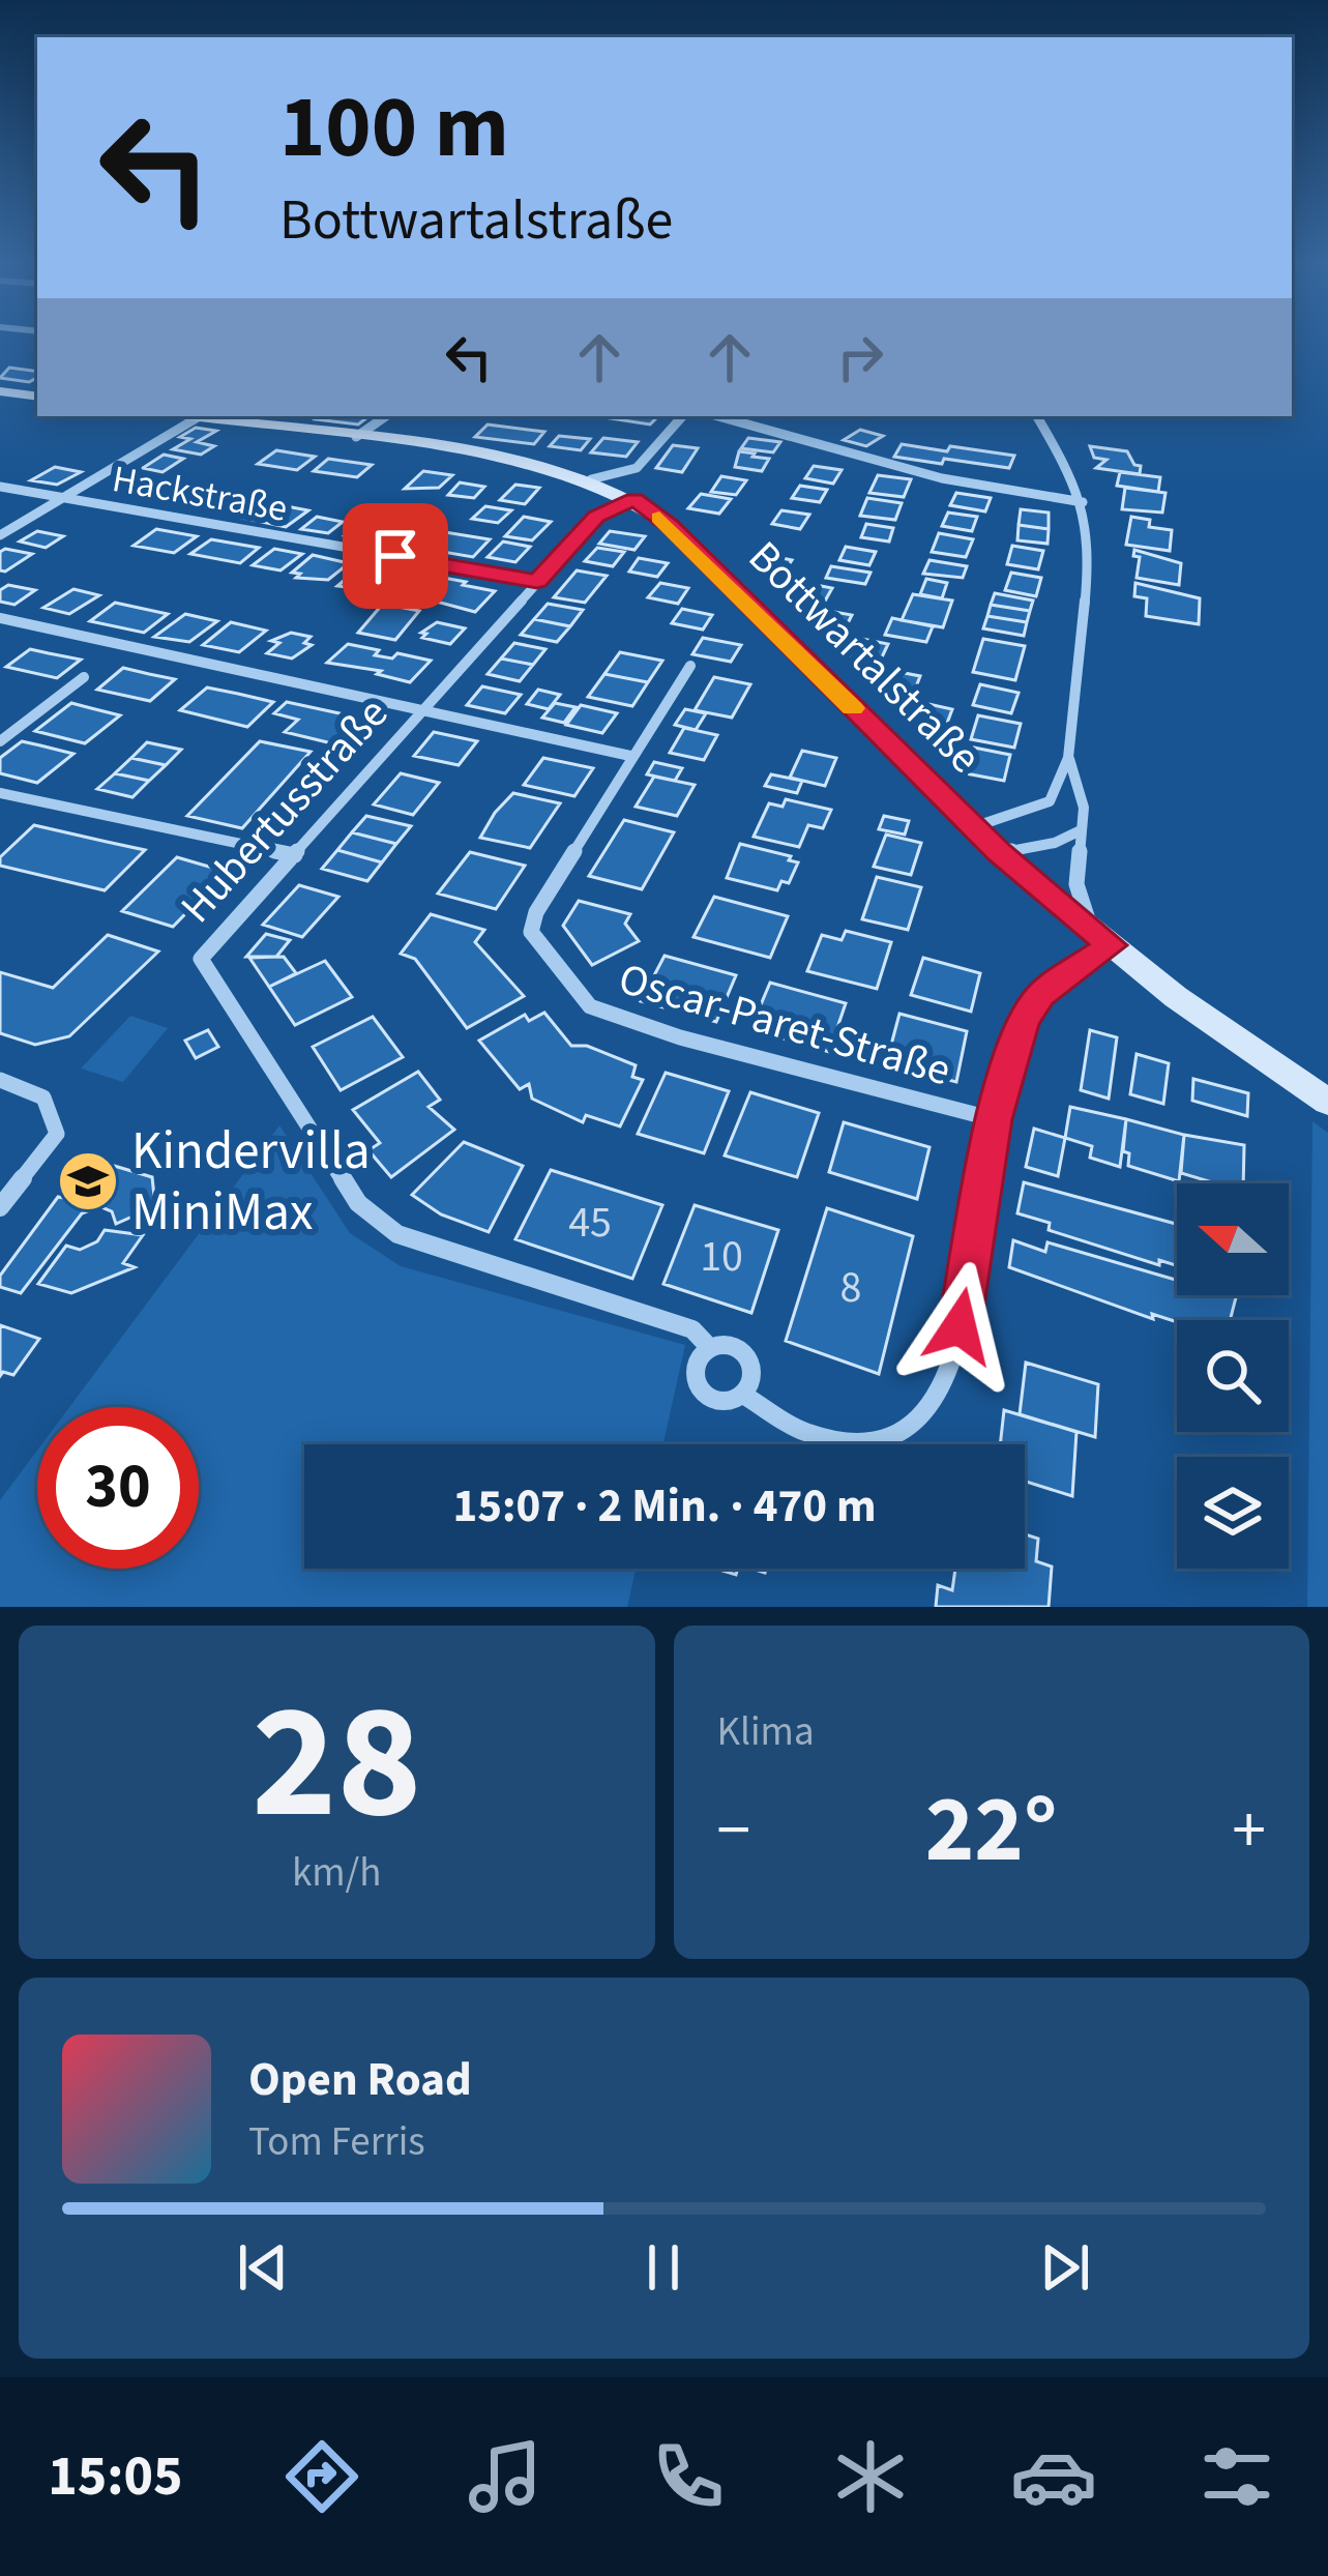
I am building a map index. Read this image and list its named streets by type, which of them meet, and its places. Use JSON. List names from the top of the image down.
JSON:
{
  "streets": {
    "main road": ["Bottwartalstraße"],
    "street": ["Hackstraße", "Hubertusstraße", "Oscar-Paret-Straße"]
  },
  "crossings": [
    ["Hackstraße", "Hubertusstraße"],
    ["Bottwartalstraße", "Hubertusstraße"]
  ],
  "places": {
    "school or university": ["Kindervilla MiniMax"]
  },
  "house_numbers": ["45", "10", "8"],
  "north": "left",
  "page": {
    "turn": ["100 m", "Bottwartalstraße"],
    "limit": "30",
    "trip": "15:07 · 2 Min. · 470 m",
    "tile": [
      ["28", "km/h"],
      "Klima"
    ],
    "heat": ["−", "22°", "+"],
    "song": ["Open Road", "Tom Ferris"],
    "tabs": "15:05"
  }
}
